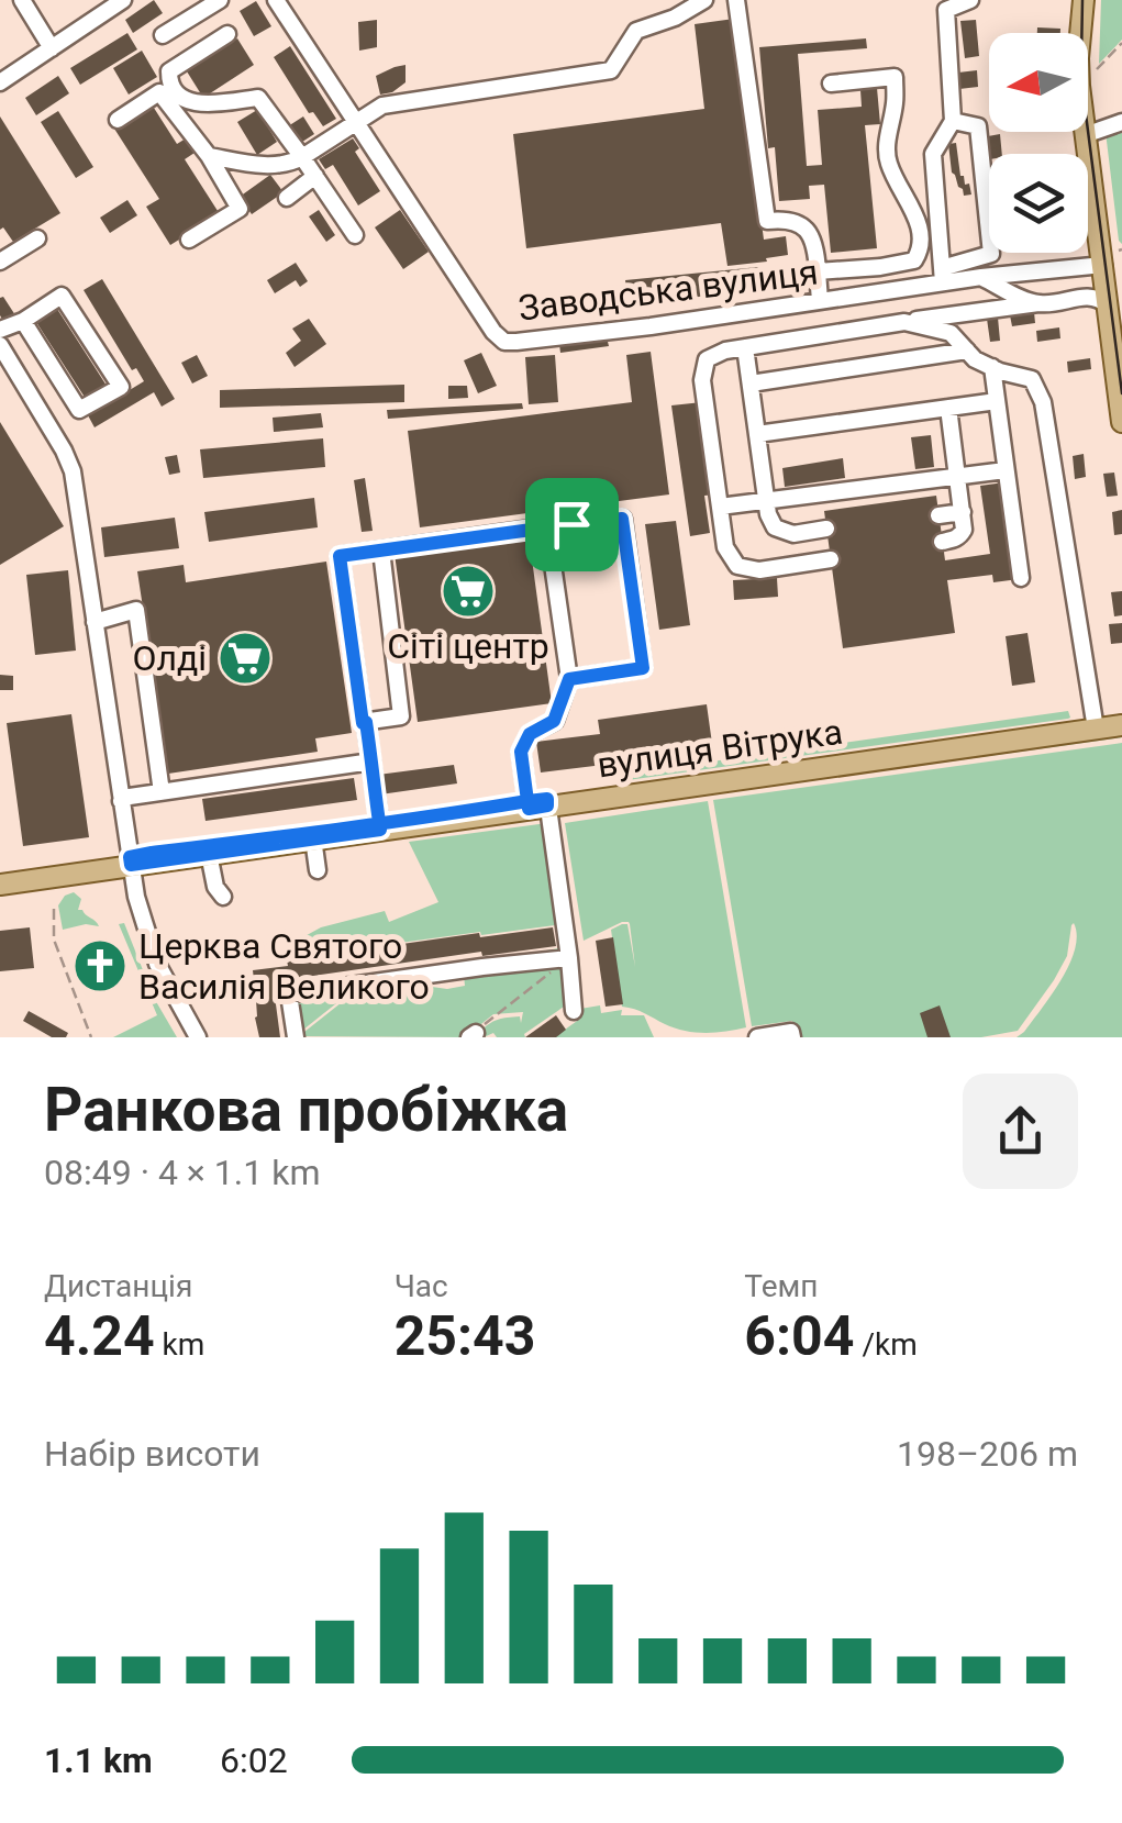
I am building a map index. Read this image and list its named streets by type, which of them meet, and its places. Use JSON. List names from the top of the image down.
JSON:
{
  "streets": {
    "main road": ["вулиця Вітрука"],
    "street": ["Заводська вулиця"]
  },
  "places": {
    "supermarket": ["Сіті центр", "Олді"],
    "church": ["Церква Святого Василія Великого"]
  },
  "north": "left",
  "page": {
    "heading": ["Ранкова пробіжка", "08:49 · 4 × 1.1 km"],
    "stats": [
      ["Дистанція", "4.24 km"],
      ["Час", "25:43"],
      ["Темп", "6:04 /km"]
    ],
    "chart": ["Набір висоти", "198–206 m"],
    "list": [
      {
        "name": "1.1 km",
        "note": "6:02"
      }
    ]
  }
}
